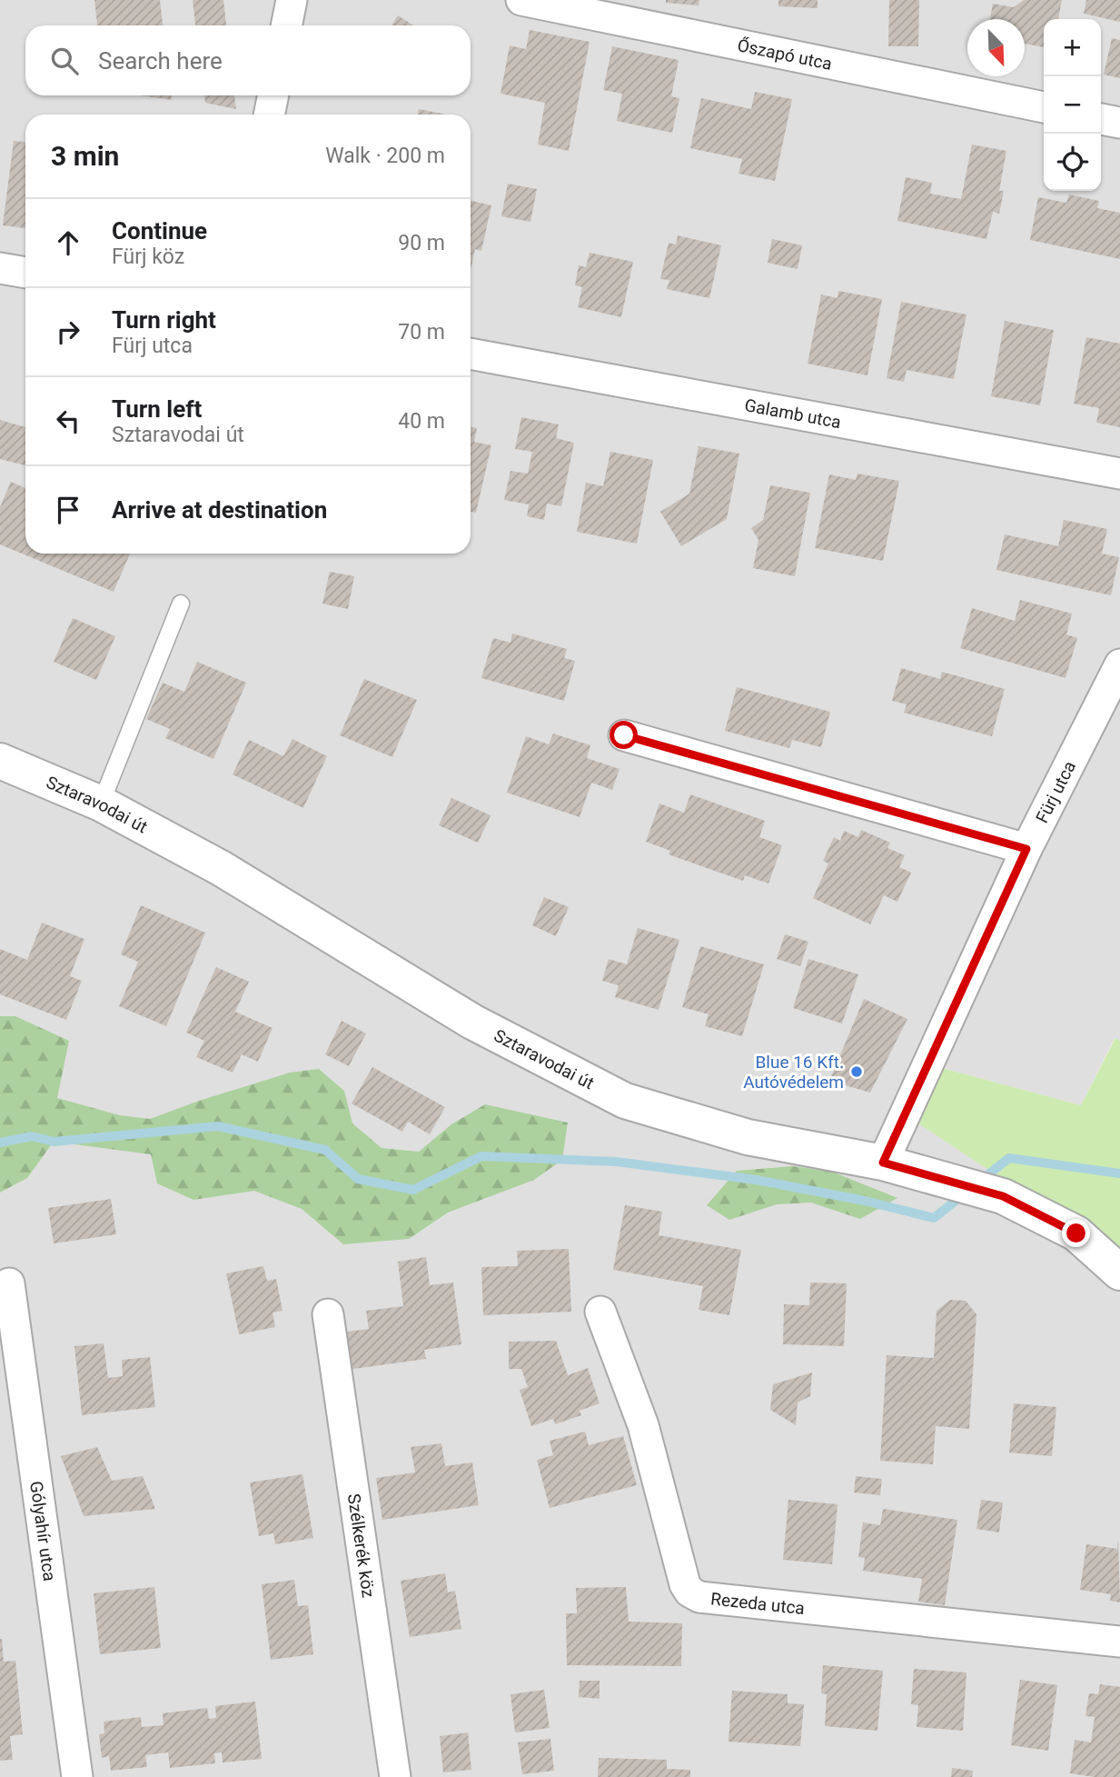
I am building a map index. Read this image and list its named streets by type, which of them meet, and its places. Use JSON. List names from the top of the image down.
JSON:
{
  "streets": {
    "street": [
      "Őszapó utca",
      "Galamb utca",
      "Fürj utca",
      "Sztaravodai út",
      "Gólyahír utca",
      "Szélkerék köz",
      "Rezeda utca"
    ]
  },
  "crossings": [
    ["Fürj utca", "Sztaravodai út"]
  ],
  "places": ["Blue 16 Kft. Autóvédelem"],
  "north": "bottom right",
  "page": {
    "map_buttons": ["+", "−"],
    "search": "Search here",
    "heading": ["3 min", "Walk · 200 m"],
    "list": [
      ["Continue", "Fürj köz", "90 m"],
      ["Turn right", "Fürj utca", "70 m"],
      ["Turn left", "Sztaravodai út", "40 m"],
      "Arrive at destination"
    ]
  }
}
